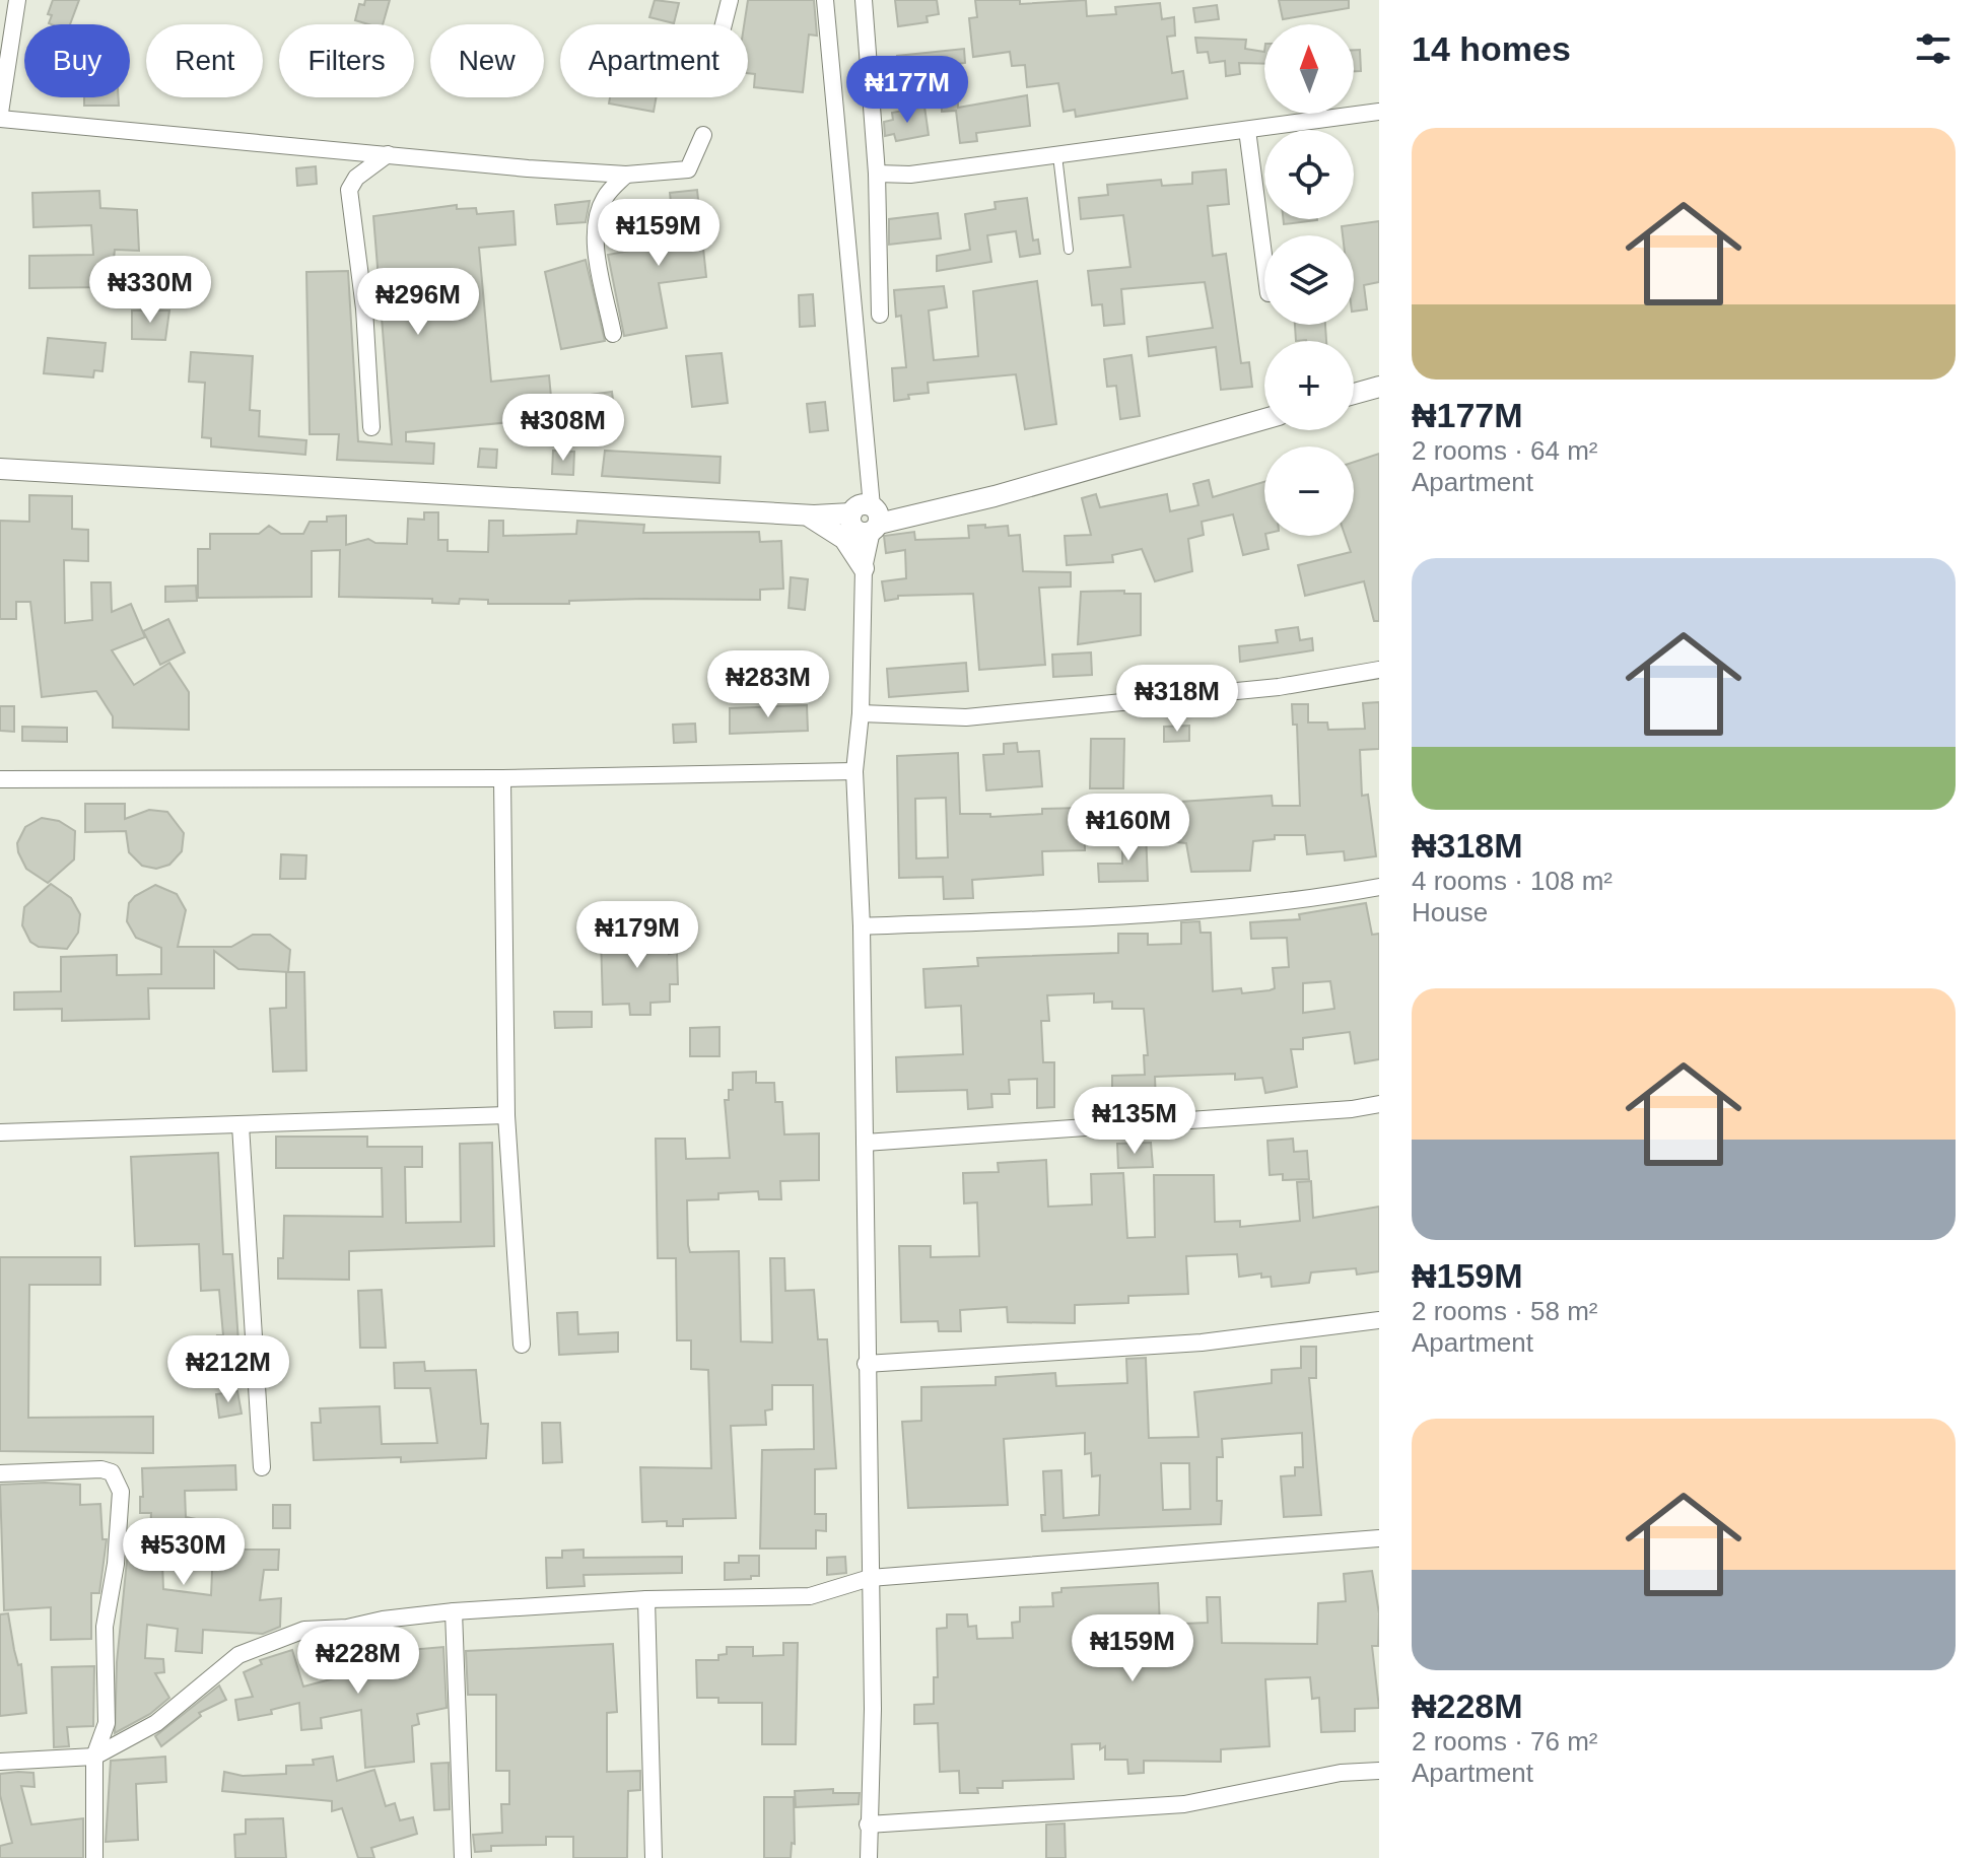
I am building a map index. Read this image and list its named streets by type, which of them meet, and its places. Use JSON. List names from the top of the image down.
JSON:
{
  "north": "top",
  "page": {
    "heading": "14 homes",
    "map_buttons": ["+", "−"],
    "chip": [
      "Buy",
      "Rent",
      "Filters",
      "New",
      "Apartment"
    ],
    "price": [
      "₦177M",
      "₦159M",
      "₦330M",
      "₦296M",
      "₦308M",
      "₦283M",
      "₦318M",
      "₦160M",
      "₦179M",
      "₦135M",
      "₦212M",
      "₦530M",
      "₦159M",
      "₦228M"
    ],
    "list": [
      {
        "name": "₦177M",
        "note": "2 rooms · 64 m² · Apartment"
      },
      {
        "name": "₦318M",
        "note": "4 rooms · 108 m² · House"
      },
      {
        "name": "₦159M",
        "note": "2 rooms · 58 m² · Apartment"
      },
      {
        "name": "₦228M",
        "note": "2 rooms · 76 m² · Apartment"
      }
    ]
  }
}
